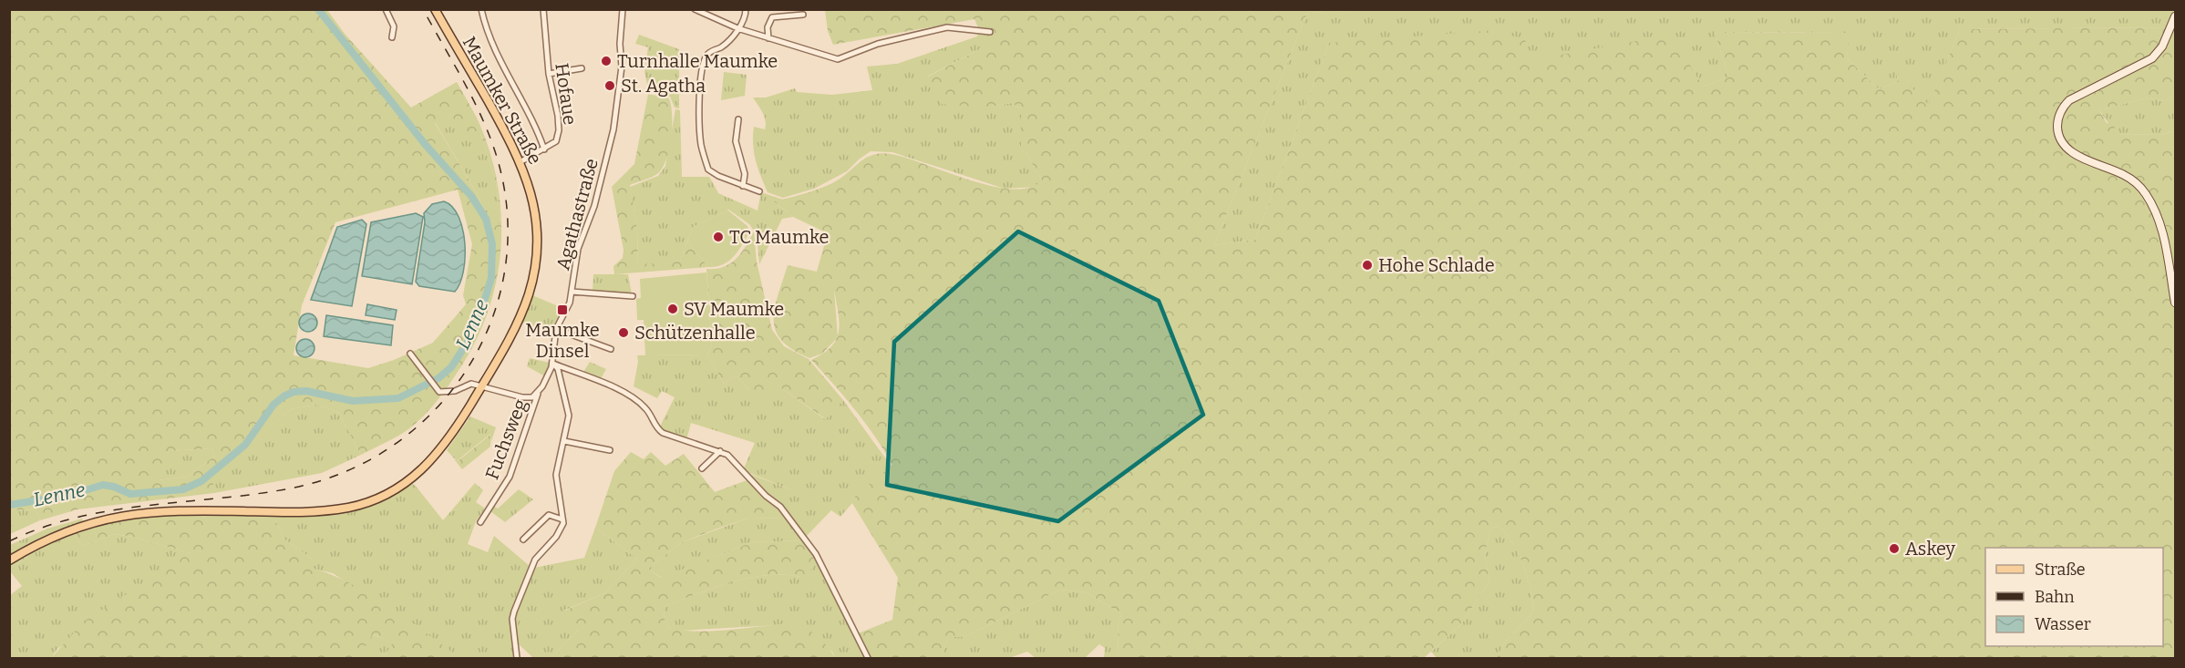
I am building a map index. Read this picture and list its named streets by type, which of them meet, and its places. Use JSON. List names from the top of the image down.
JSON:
{
  "streets": {
    "main road": ["Maumker Straße"],
    "street": ["Hofaue", "Agathastraße", "Fuchsweg"]
  },
  "crossings": [
    ["Hofaue", "Maumker Straße"],
    ["Agathastraße", "Fuchsweg"]
  ],
  "water": ["Lenne"],
  "places": {
    "other": [
      "Turnhalle Maumke",
      "St. Agatha",
      "TC Maumke",
      "Hohe Schlade",
      "SV Maumke",
      "Schützenhalle",
      "Askey"
    ],
    "transit": ["Maumke Dinsel"]
  },
  "legend": ["Straße", "Bahn", "Wasser"]
}
